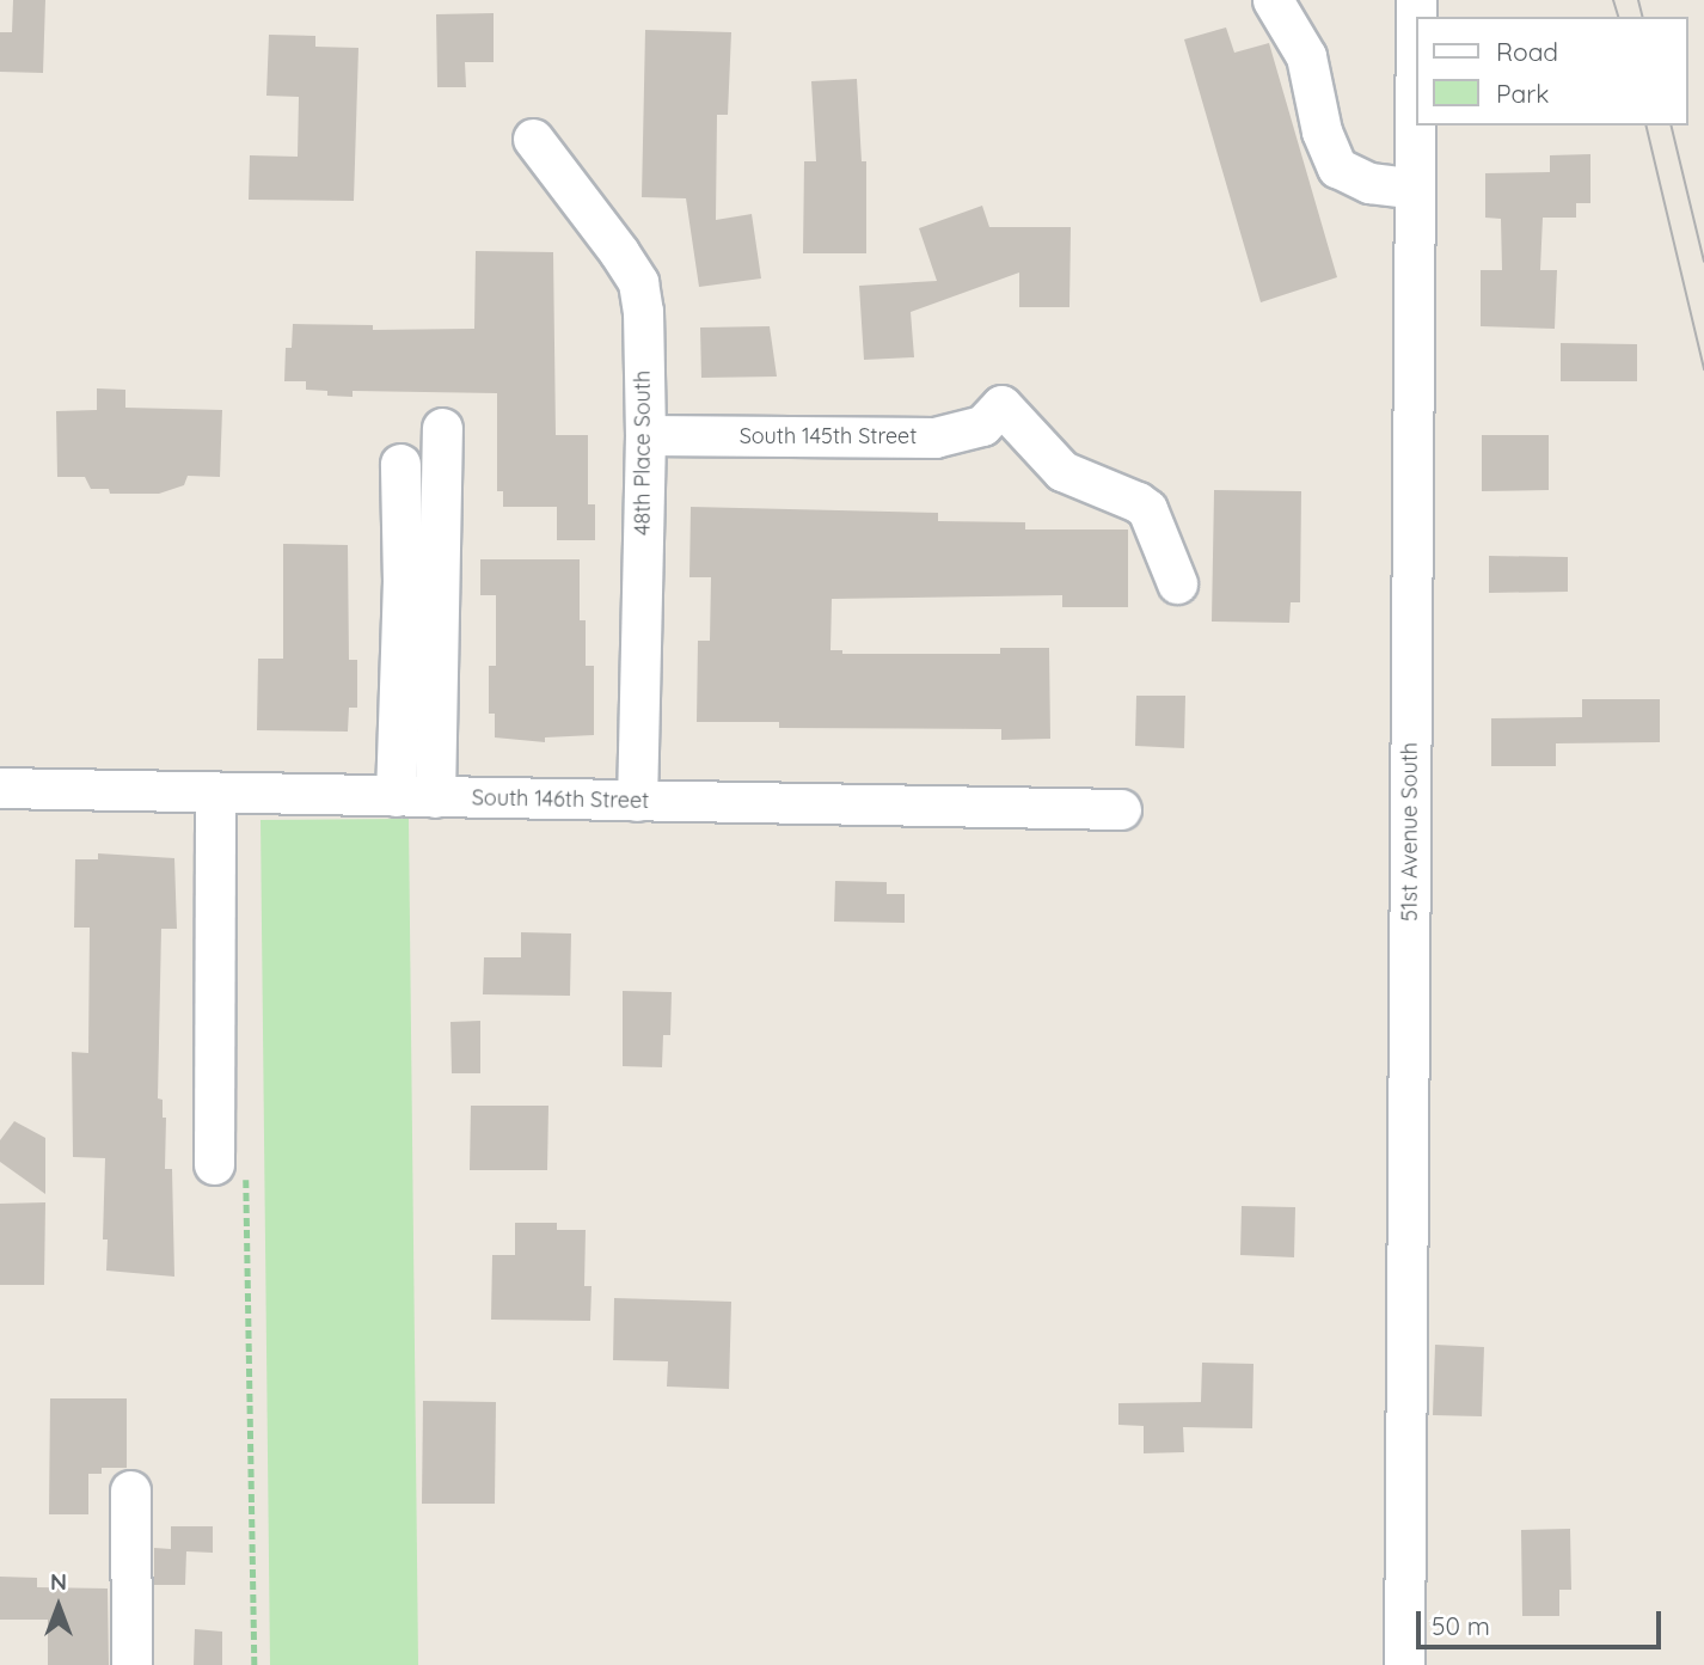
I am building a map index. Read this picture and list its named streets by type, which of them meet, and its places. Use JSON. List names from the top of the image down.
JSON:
{
  "streets": {
    "street": [
      "South 145th Street",
      "48th Place South",
      "South 146th Street",
      "51st Avenue South"
    ]
  },
  "crossings": [
    ["South 145th Street", "48th Place South"],
    ["48th Place South", "South 146th Street"]
  ],
  "legend": ["Road", "Park"],
  "scale_bar": "50 m",
  "north": "top"
}
